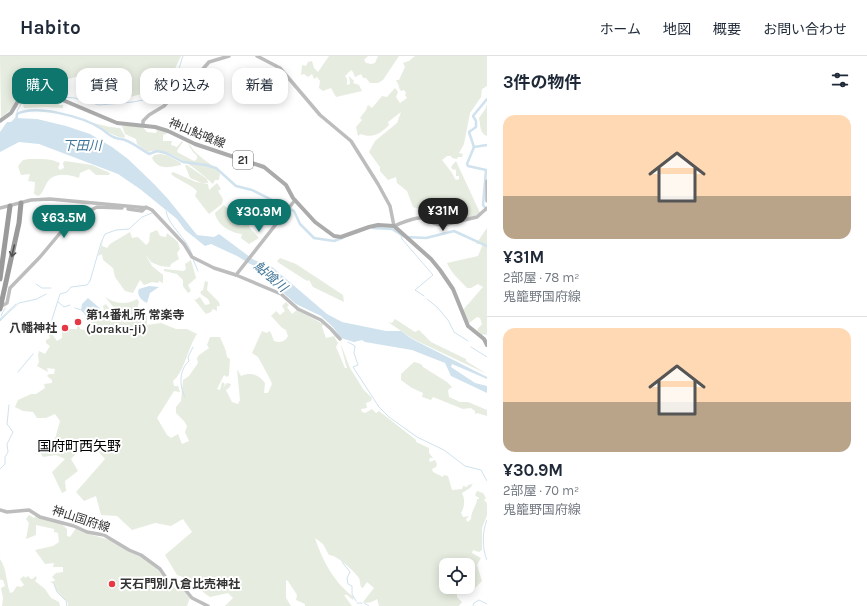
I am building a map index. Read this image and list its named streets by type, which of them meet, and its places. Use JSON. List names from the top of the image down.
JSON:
{
  "streets": {
    "main road": ["神山鮎喰線", "21", "神山国府線"]
  },
  "districts": ["国府町西矢野"],
  "water": ["下田川", "鮎喰川"],
  "places": ["第14番札所 常楽寺 (Joraku-ji)", "八幡神社", "天石門別八倉比売神社"],
  "page": {
    "header": "Habito",
    "nav": [
      "ホーム",
      "地図",
      "概要",
      "お問い合わせ"
    ],
    "heading": "3件の物件",
    "chip": [
      "購入",
      "賃貸",
      "絞り込み",
      "新着"
    ],
    "list": [
      {
        "name": "¥31M",
        "note": "2部屋 · 78 m² · 鬼籠野国府線"
      },
      {
        "name": "¥30.9M",
        "note": "2部屋 · 70 m² · 鬼籠野国府線"
      }
    ],
    "price": ["¥31M", "¥30.9M", "¥63.5M"]
  }
}
